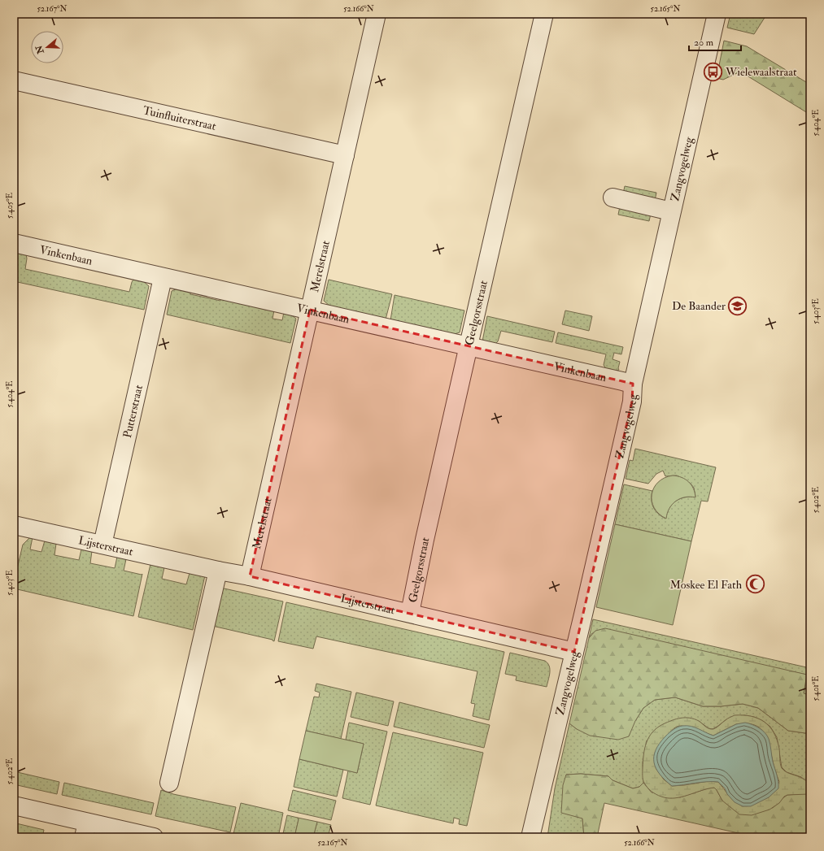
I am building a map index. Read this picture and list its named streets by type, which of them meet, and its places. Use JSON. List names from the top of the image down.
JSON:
{
  "streets": {
    "street": [
      "Tuinfluiterstraat",
      "Zangvogelweg",
      "Vinkenbaan",
      "Merelstraat",
      "Geelgorsstraat",
      "Putterstraat",
      "Lijsterstraat"
    ]
  },
  "crossings": [
    ["Tuinfluiterstraat", "Merelstraat"],
    ["Zangvogelweg", "Vinkenbaan"],
    ["Zangvogelweg", "Lijsterstraat"],
    ["Vinkenbaan", "Merelstraat"],
    ["Vinkenbaan", "Geelgorsstraat"],
    ["Vinkenbaan", "Putterstraat"],
    ["Merelstraat", "Lijsterstraat"],
    ["Geelgorsstraat", "Lijsterstraat"],
    ["Putterstraat", "Lijsterstraat"]
  ],
  "places": {
    "bus stop": ["Wielewaalstraat"],
    "school or university": ["De Baander"],
    "mosque": ["Moskee El Fath"]
  },
  "scale_bar": "20 m",
  "north": "left",
  "coordinates": [
    "52.167°N",
    "52.166°N",
    "52.165°N",
    "5.404°E",
    "5.405°E",
    "5.403°E",
    "5.402°E",
    "5.401°E"
  ]
}
